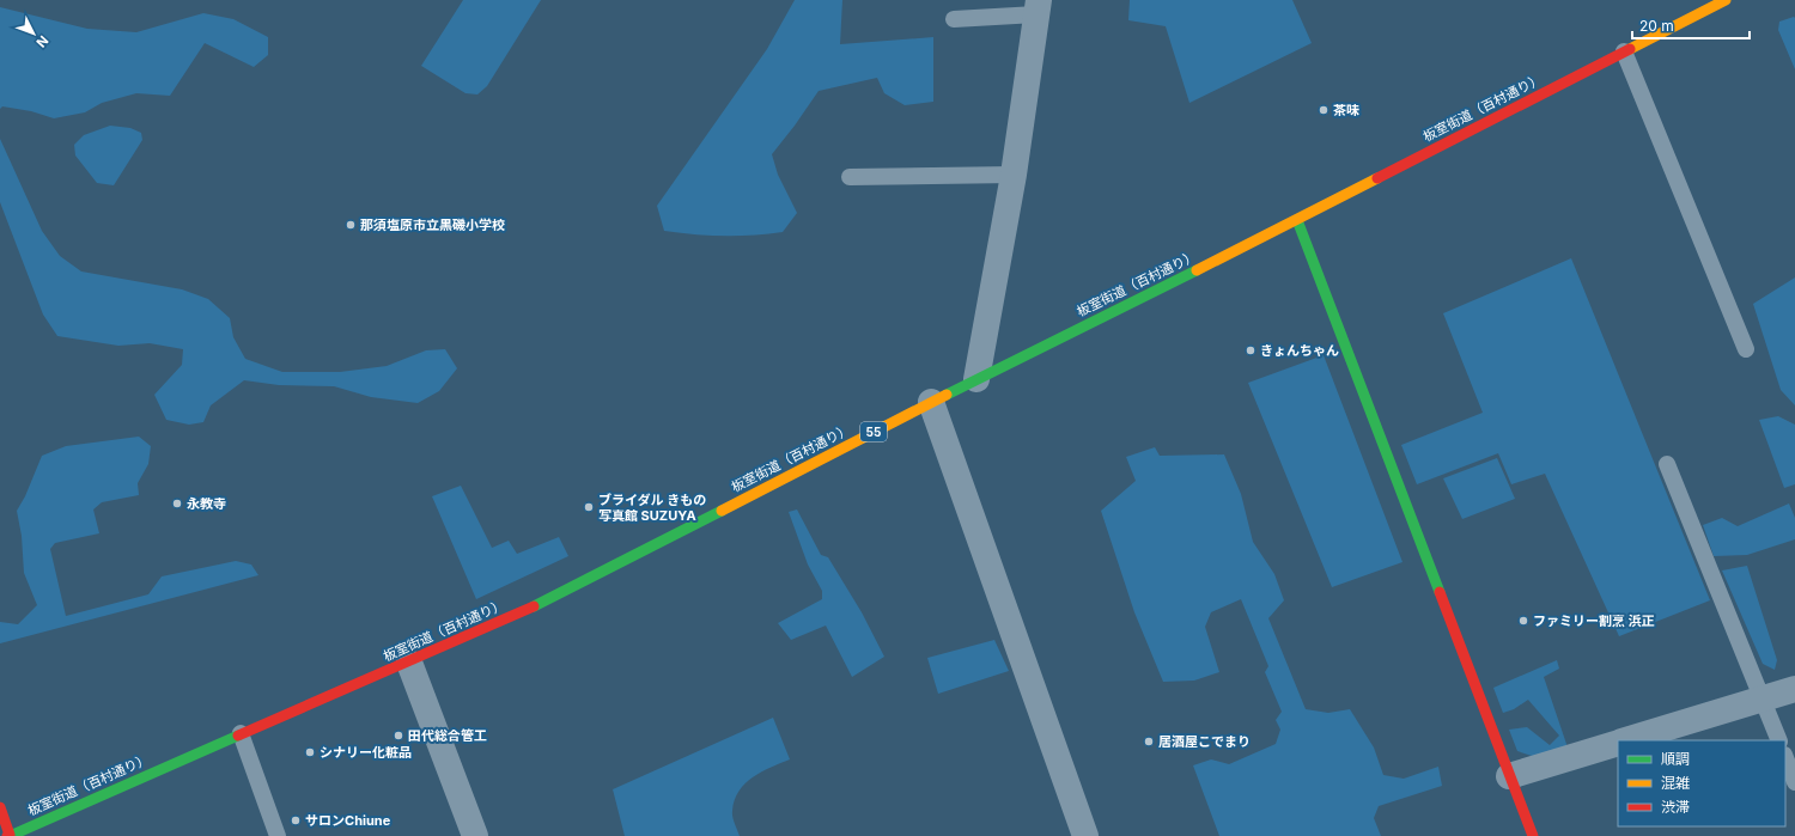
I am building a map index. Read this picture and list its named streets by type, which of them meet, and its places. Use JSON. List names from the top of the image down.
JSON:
{
  "streets": {
    "main road": ["板室街道（百村通り）", "55"]
  },
  "places": [
    "茶味",
    "那須塩原市立黒磯小学校",
    "きょんちゃん",
    "永教寺",
    "ブライダル きもの 写真館 SUZUYA",
    "ファミリー割烹 浜正",
    "田代総合管工",
    "居酒屋こでまり",
    "シナリー化粧品",
    "サロンChiune"
  ],
  "legend": ["順調", "混雑", "渋滞"],
  "scale_bar": "20 m",
  "north": "bottom right"
}
